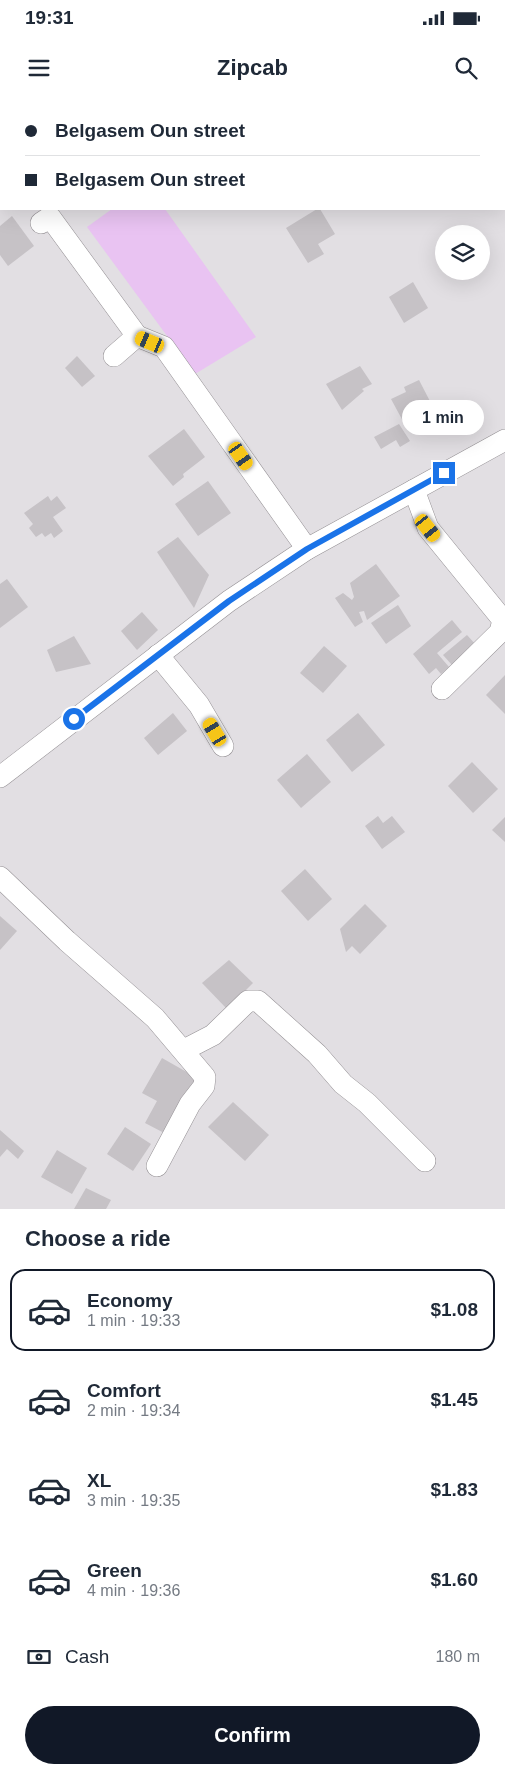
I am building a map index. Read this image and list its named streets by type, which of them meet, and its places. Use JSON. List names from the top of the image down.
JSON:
{
  "page": {
    "status": "19:31",
    "header": "Zipcab",
    "banner": ["Belgasem Oun street", "Belgasem Oun street"],
    "bubble": "1 min",
    "heading": "Choose a ride",
    "list": [
      {
        "name": "Economy",
        "note": "1 min · 19:33",
        "value": "$1.08"
      },
      {
        "name": "Comfort",
        "note": "2 min · 19:34",
        "value": "$1.45"
      },
      {
        "name": "XL",
        "note": "3 min · 19:35",
        "value": "$1.83"
      },
      {
        "name": "Green",
        "note": "4 min · 19:36",
        "value": "$1.60"
      }
    ],
    "pay": ["Cash", "180 m"],
    "buttons": "Confirm"
  }
}
